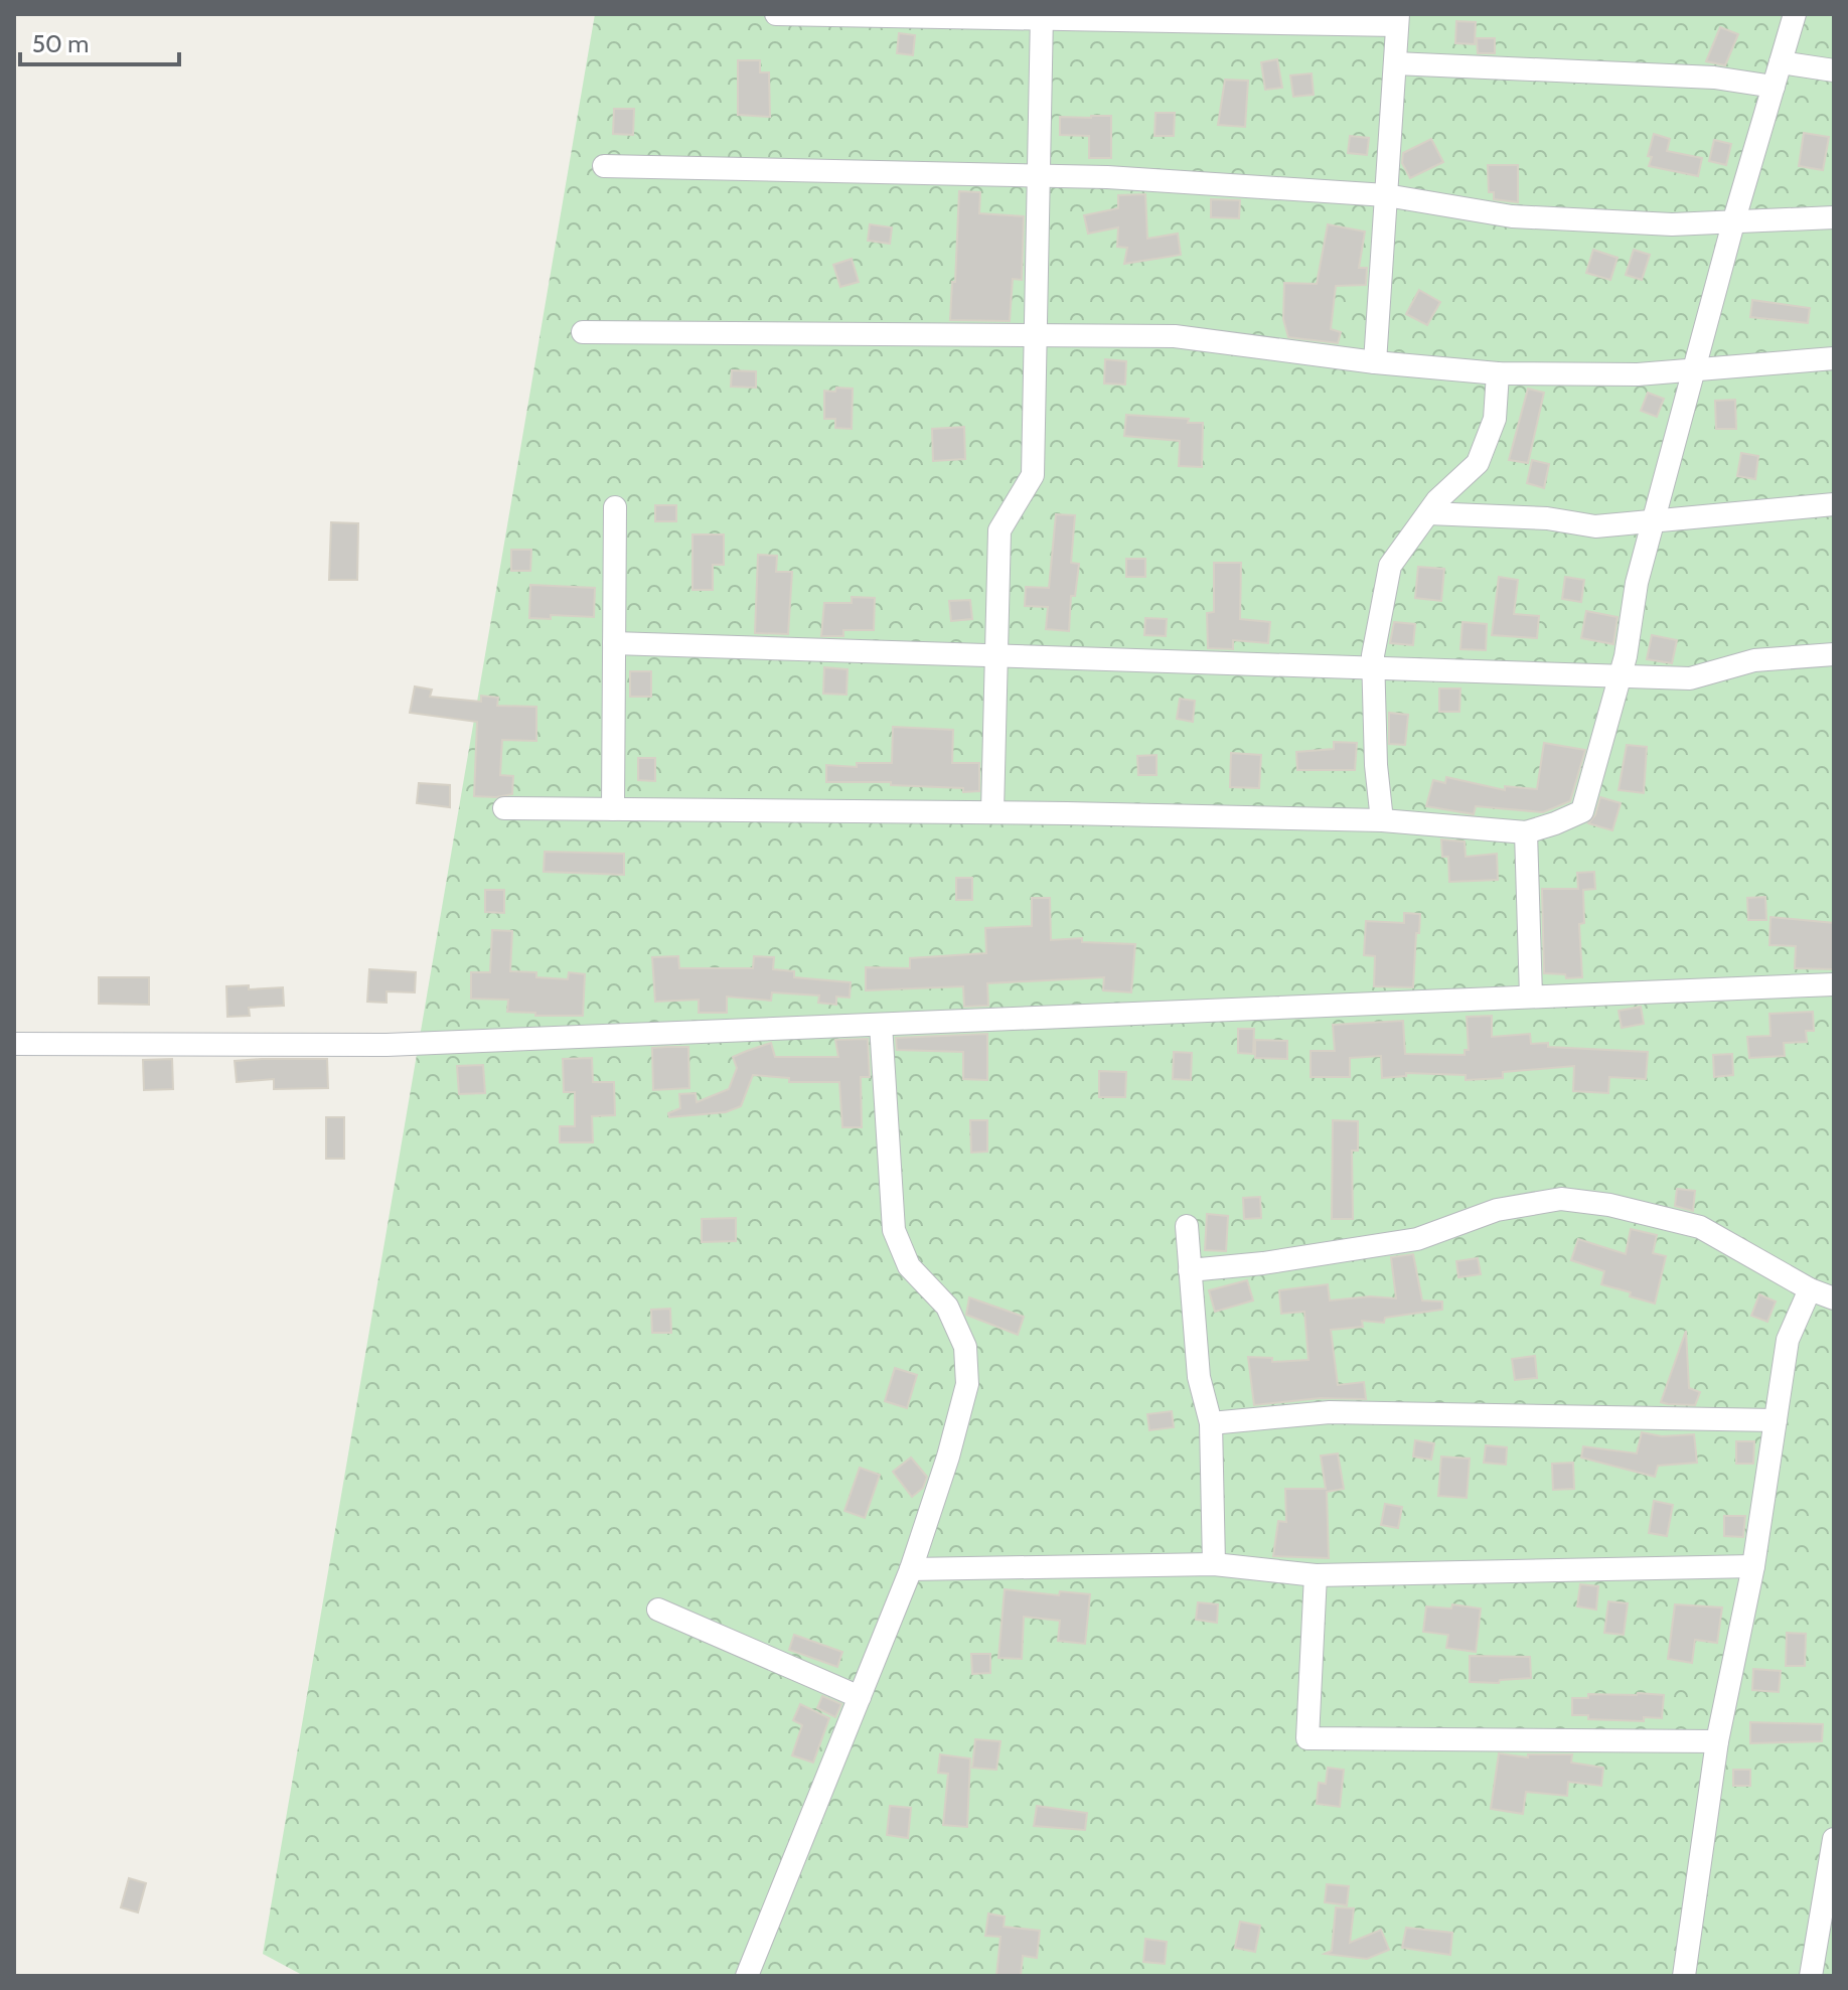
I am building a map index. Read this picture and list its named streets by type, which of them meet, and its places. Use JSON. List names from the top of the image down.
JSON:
{
  "scale_bar": "50 m"
}
